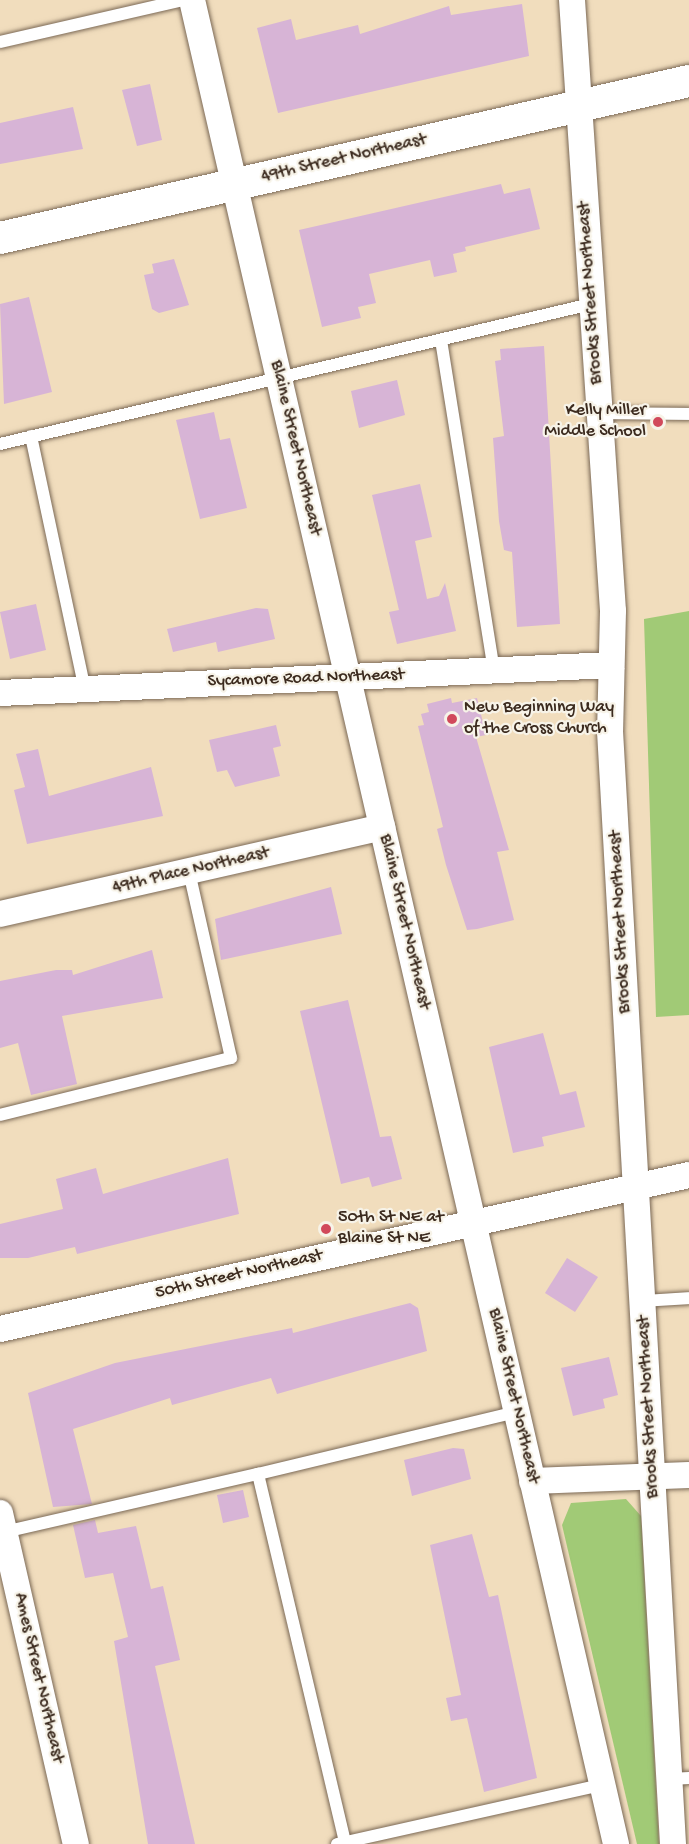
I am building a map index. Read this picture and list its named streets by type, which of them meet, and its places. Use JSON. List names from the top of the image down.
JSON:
{
  "streets": {
    "street": [
      "49th Street Northeast",
      "Brooks Street Northeast",
      "Blaine Street Northeast",
      "Sycamore Road Northeast",
      "49th Place Northeast",
      "50th Street Northeast",
      "Ames Street Northeast"
    ]
  },
  "crossings": [
    ["49th Street Northeast", "Brooks Street Northeast"],
    ["49th Street Northeast", "Blaine Street Northeast"],
    ["Brooks Street Northeast", "Sycamore Road Northeast"],
    ["Brooks Street Northeast", "50th Street Northeast"],
    ["Blaine Street Northeast", "Sycamore Road Northeast"],
    ["Blaine Street Northeast", "49th Place Northeast"],
    ["Blaine Street Northeast", "50th Street Northeast"]
  ],
  "places": ["Kelly Miller Middle School", "New Beginning Way of the Cross Church", "50th St NE at Blaine St NE"]
}
